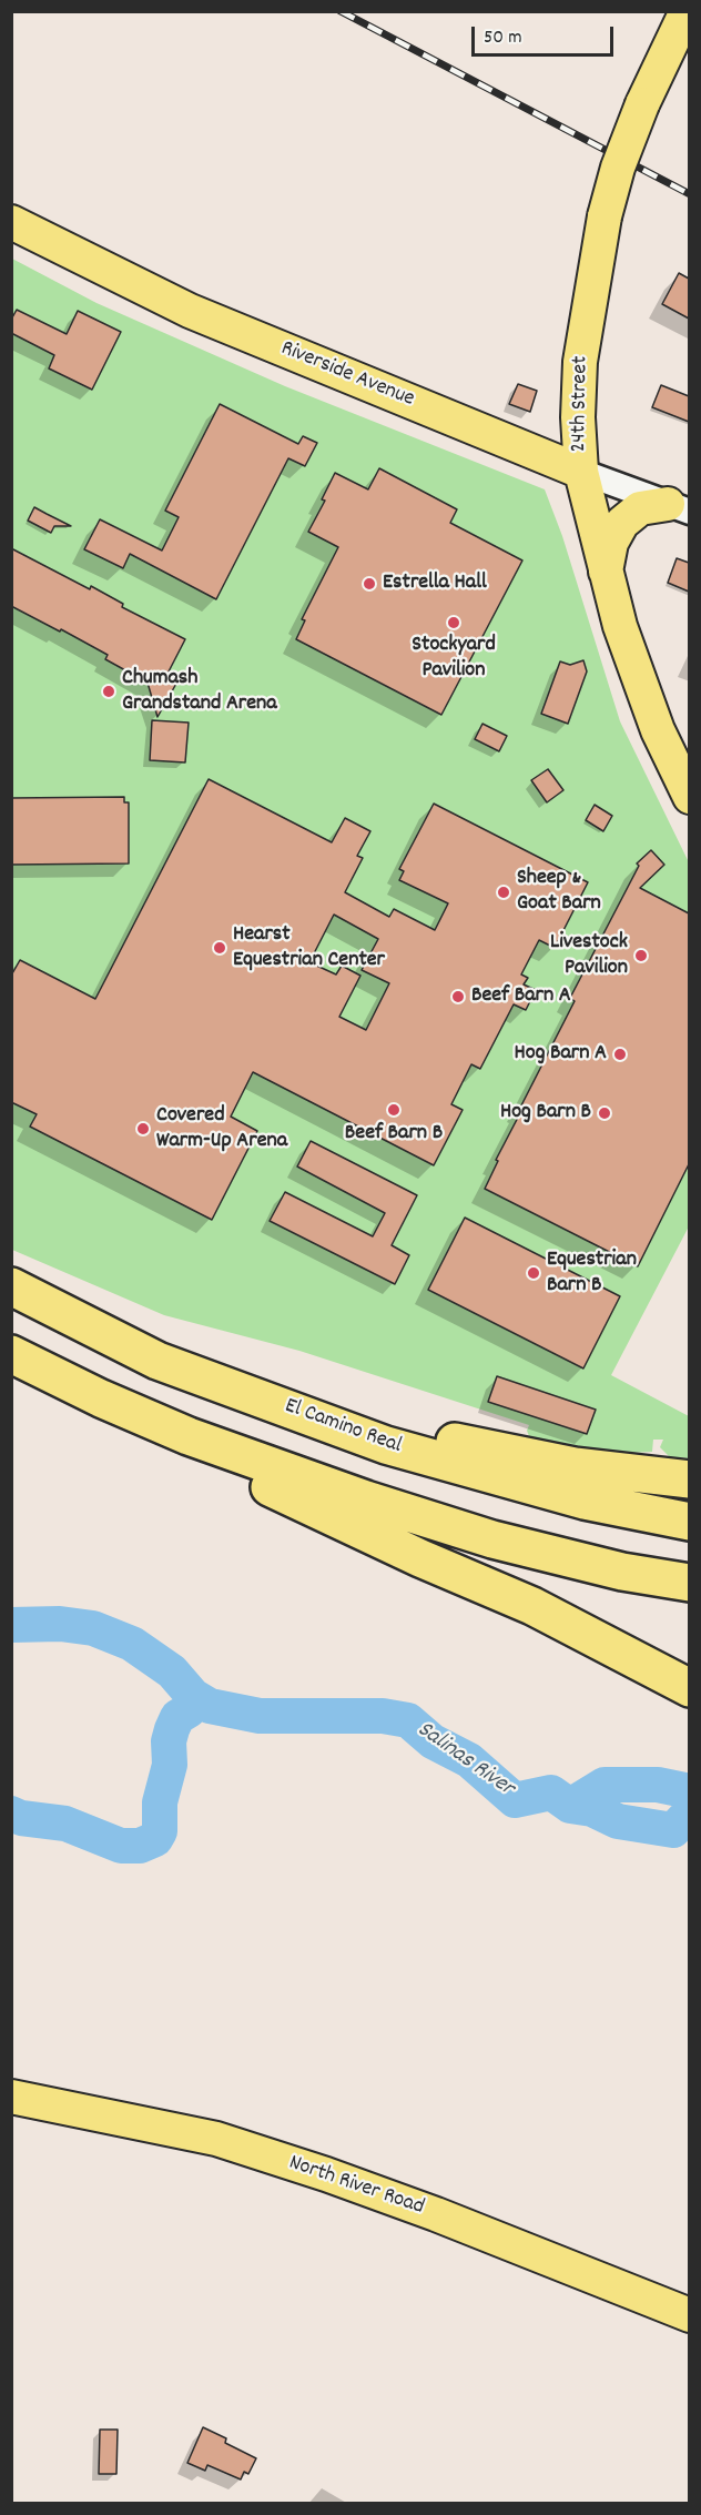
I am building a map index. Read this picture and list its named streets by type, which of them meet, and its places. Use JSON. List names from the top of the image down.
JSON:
{
  "streets": {
    "highway": ["El Camino Real"],
    "main road": ["Riverside Avenue", "24th Street", "North River Road"]
  },
  "crossings": [
    ["Riverside Avenue", "24th Street"]
  ],
  "water": ["Salinas River"],
  "places": [
    "Estrella Hall",
    "Stockyard Pavilion",
    "Chumash Grandstand Arena",
    "Sheep & Goat Barn",
    "Hearst Equestrian Center",
    "Livestock Pavilion",
    "Beef Barn A",
    "Hog Barn A",
    "Beef Barn B",
    "Hog Barn B",
    "Covered Warm-Up Arena",
    "Equestrian Barn B"
  ],
  "scale_bar": "50 m"
}
